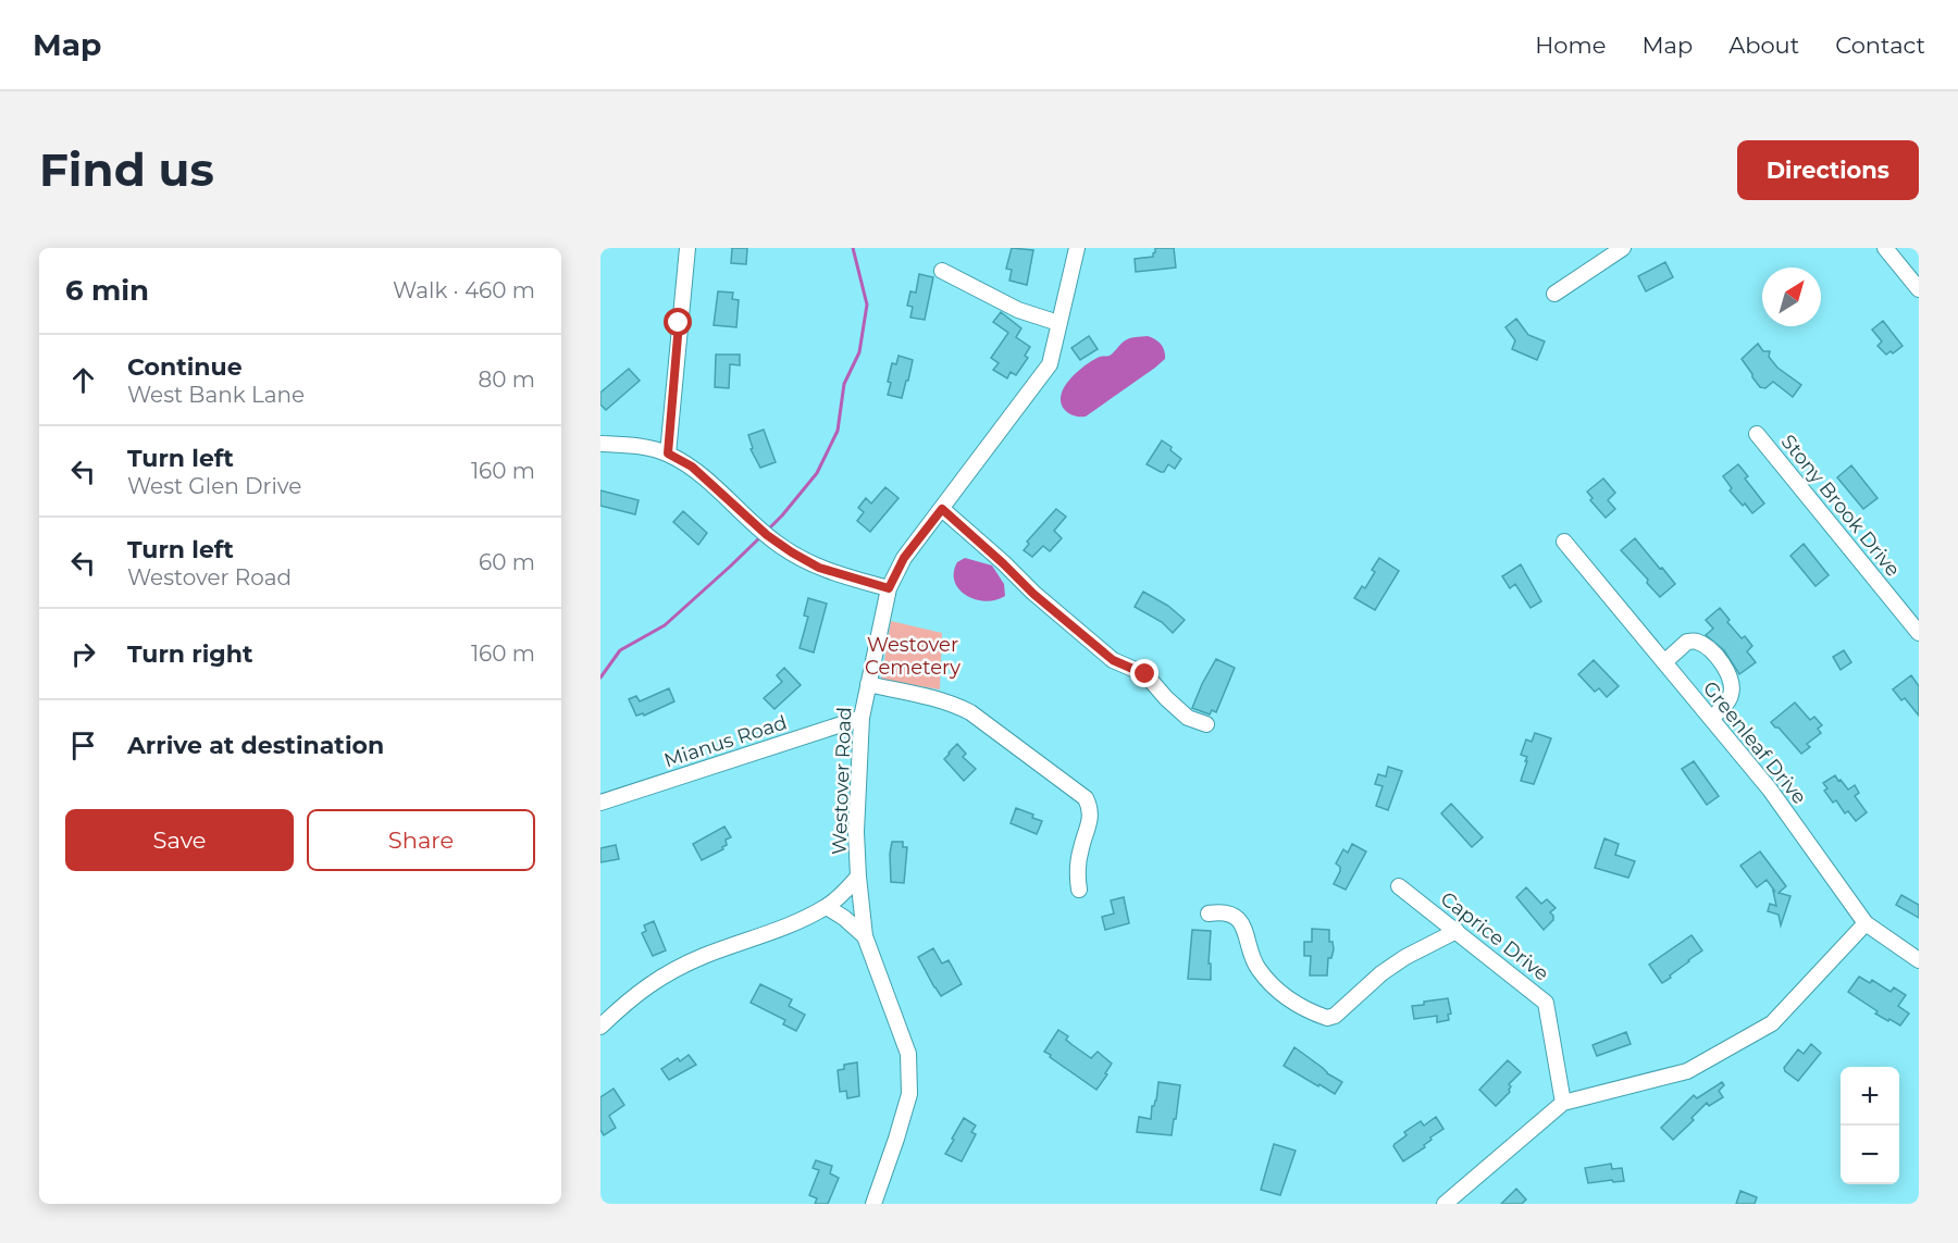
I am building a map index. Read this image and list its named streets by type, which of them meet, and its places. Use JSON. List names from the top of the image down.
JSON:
{
  "streets": {
    "street": [
      "Stony Brook Drive",
      "Mianus Road",
      "Greenleaf Drive",
      "Westover Road",
      "Caprice Drive"
    ]
  },
  "crossings": [
    ["Mianus Road", "Westover Road"]
  ],
  "parks": ["Westover Cemetery"],
  "north": "top right",
  "page": {
    "header": "Map",
    "nav": [
      "Home",
      "Map",
      "About",
      "Contact"
    ],
    "buttons": [
      "Directions",
      ["Save", "Share"]
    ],
    "title": "Find us",
    "heading": ["6 min", "Walk · 460 m"],
    "list": [
      ["Continue", "West Bank Lane", "80 m"],
      ["Turn left", "West Glen Drive", "160 m"],
      ["Turn left", "Westover Road", "60 m"],
      ["Turn right", "160 m"],
      "Arrive at destination"
    ],
    "map_buttons": ["+", "−"]
  }
}
